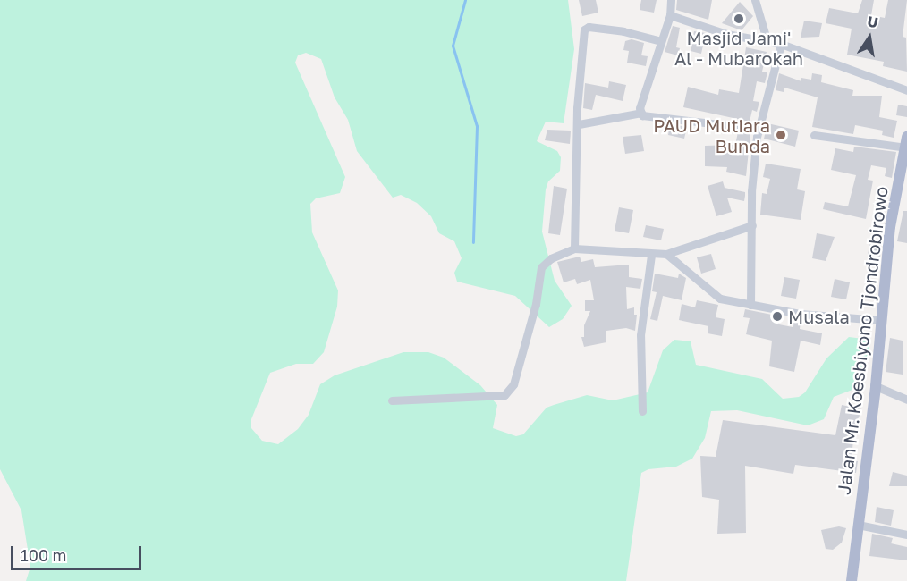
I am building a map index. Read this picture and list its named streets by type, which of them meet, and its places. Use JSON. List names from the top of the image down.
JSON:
{
  "streets": {
    "main road": ["Jalan Mr. Koesbiyono Tjondrobirowo"]
  },
  "places": ["Masjid Jami' Al - Mubarokah", "PAUD Mutiara Bunda", "Musala"],
  "scale_bar": "100 m",
  "north": "top"
}
